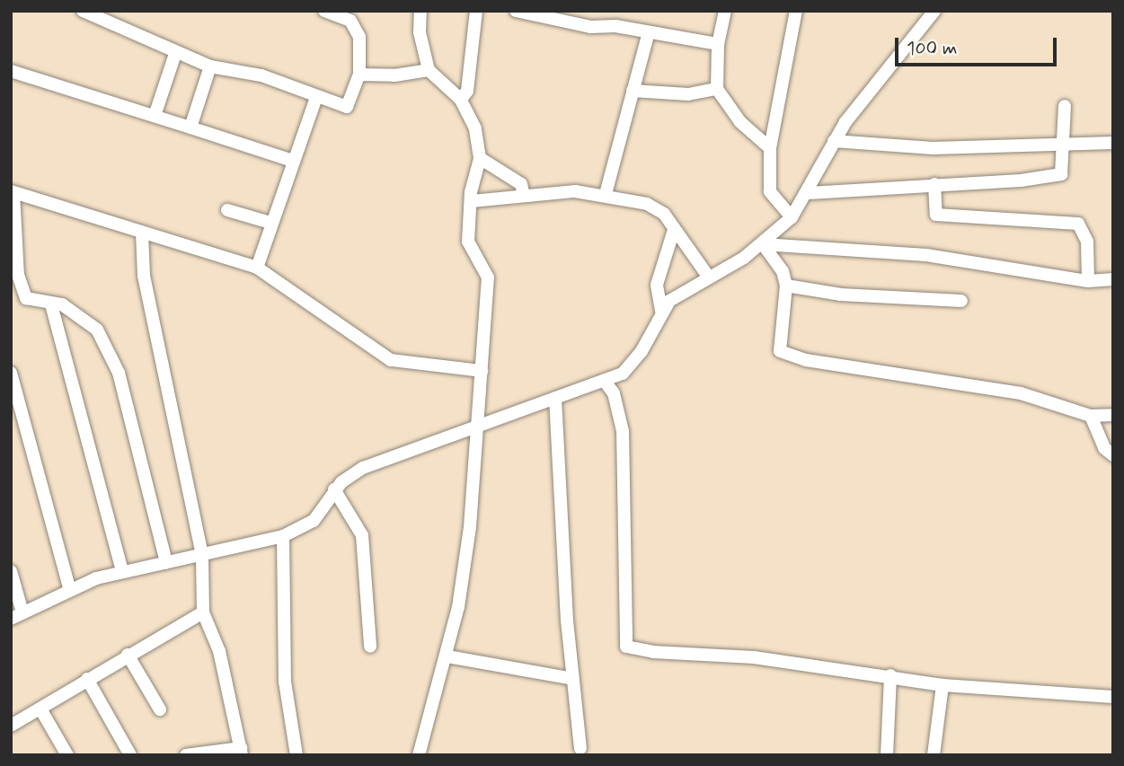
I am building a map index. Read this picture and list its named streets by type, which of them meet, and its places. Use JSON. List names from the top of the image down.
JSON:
{
  "scale_bar": "100 m"
}
